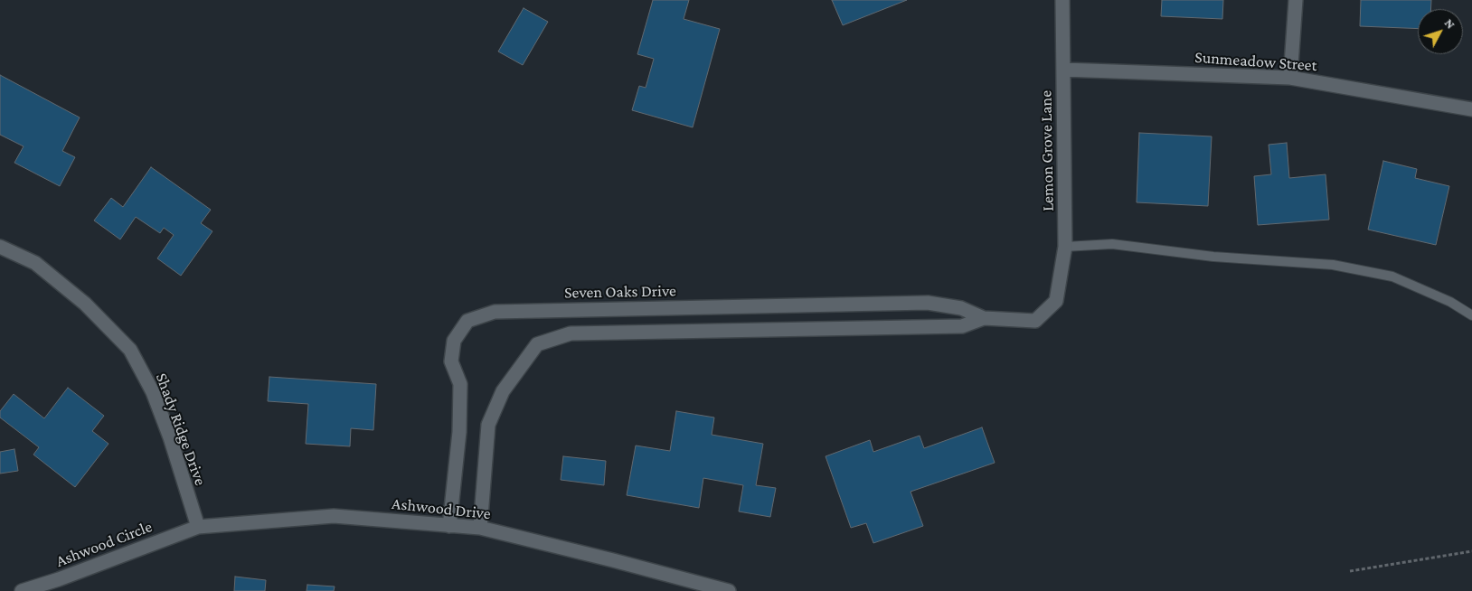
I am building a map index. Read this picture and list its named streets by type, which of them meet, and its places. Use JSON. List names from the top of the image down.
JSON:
{
  "streets": {
    "street": [
      "Sunmeadow Street",
      "Lemon Grove Lane",
      "Seven Oaks Drive",
      "Shady Ridge Drive",
      "Ashwood Drive",
      "Ashwood Circle"
    ]
  },
  "crossings": [
    ["Sunmeadow Street", "Lemon Grove Lane"],
    ["Lemon Grove Lane", "Seven Oaks Drive"],
    ["Seven Oaks Drive", "Ashwood Drive"],
    ["Shady Ridge Drive", "Ashwood Drive"],
    ["Shady Ridge Drive", "Ashwood Circle"],
    ["Ashwood Drive", "Ashwood Circle"]
  ],
  "north": "top right"
}
